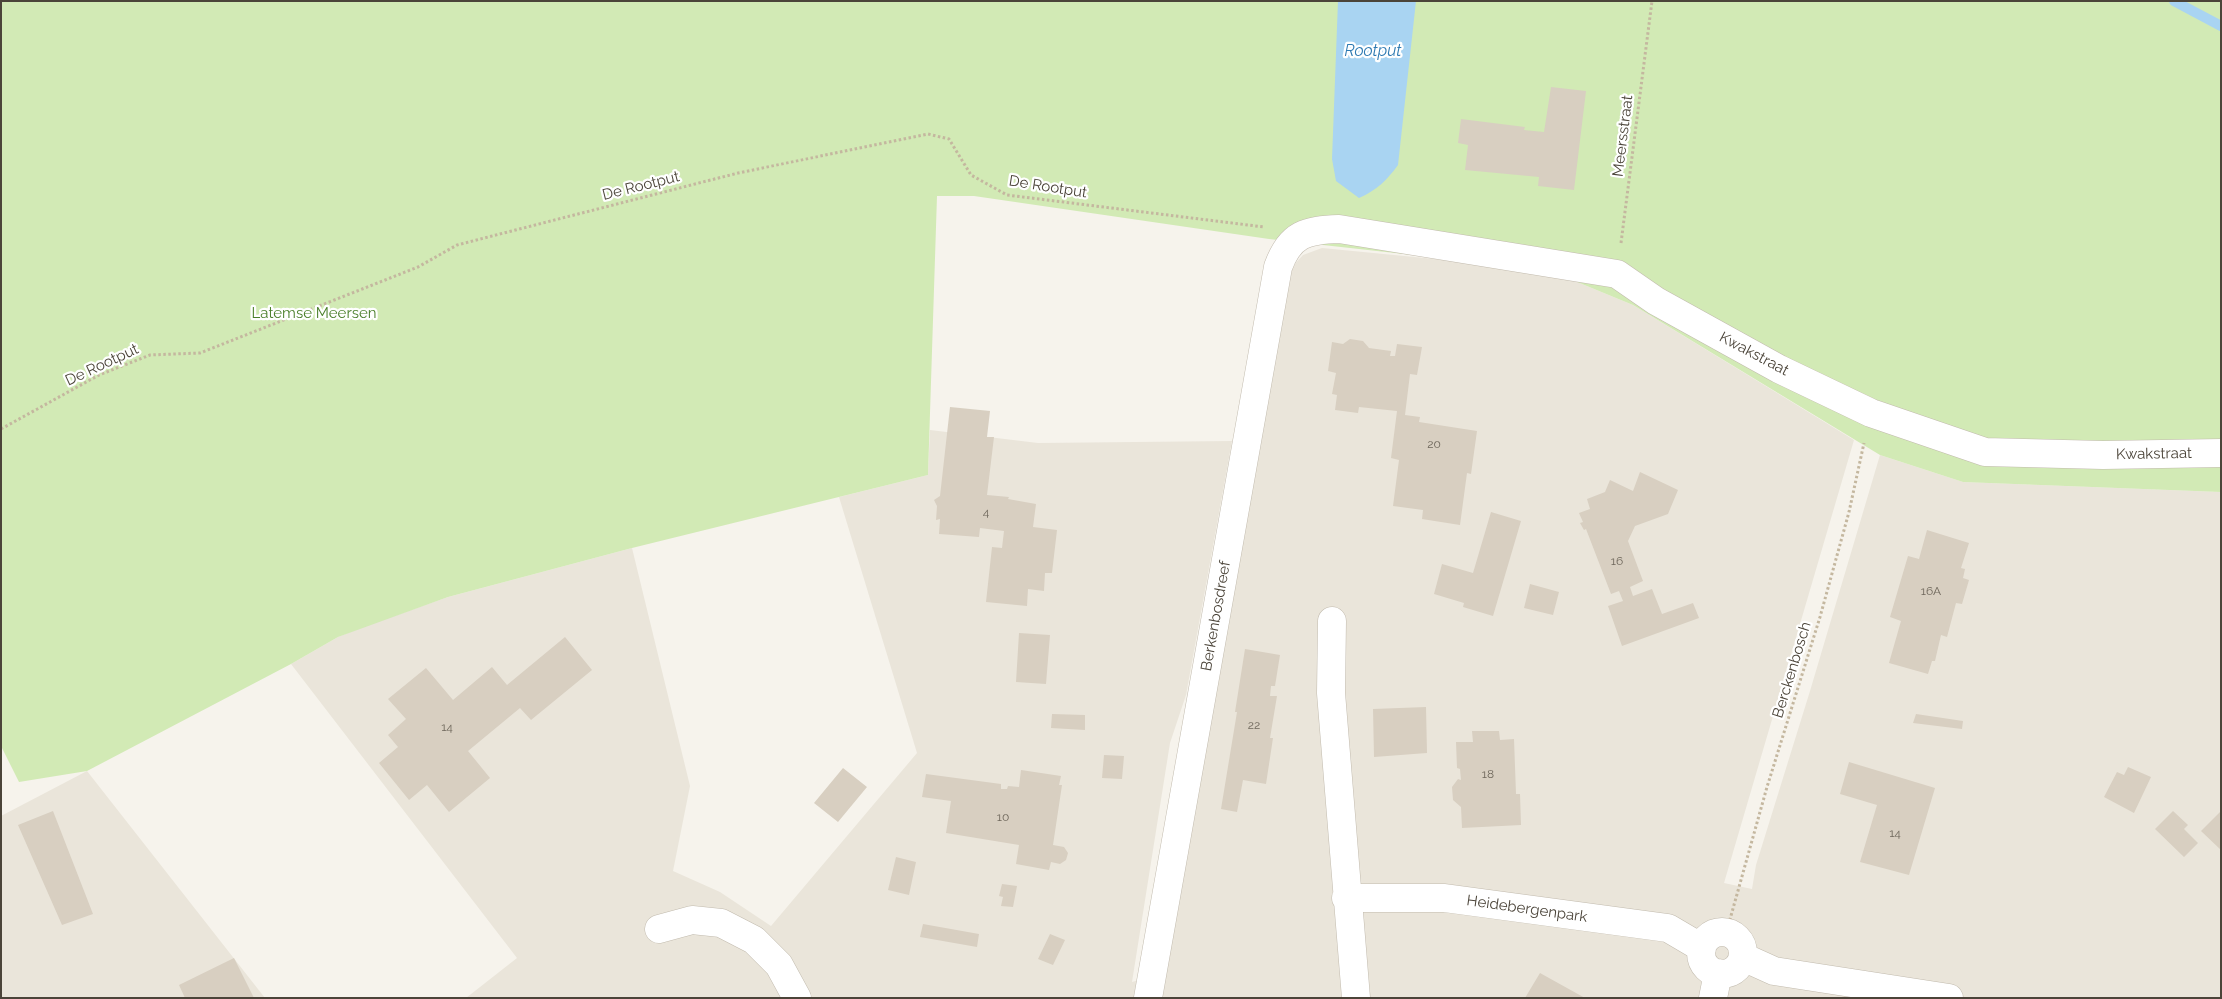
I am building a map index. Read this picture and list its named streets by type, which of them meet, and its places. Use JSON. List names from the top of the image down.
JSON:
{
  "streets": {
    "street": ["Kwakstraat", "Berkenbosdreef", "Heidebergenpark"],
    "path": ["Meersstraat", "De Rootput", "Berckenbosch"]
  },
  "crossings": [
    ["Meersstraat", "Kwakstraat"],
    ["De Rootput", "Kwakstraat"],
    ["De Rootput", "Berkenbosdreef"],
    ["Kwakstraat", "Berkenbosdreef"],
    ["Kwakstraat", "Berckenbosch"],
    ["Berckenbosch", "Heidebergenpark"]
  ],
  "water": ["Rootput"],
  "parks": ["Latemse Meersen"],
  "house_numbers": [
    "20",
    "4",
    "16",
    "16A",
    "22",
    "14",
    "18",
    "10",
    "14"
  ]
}
